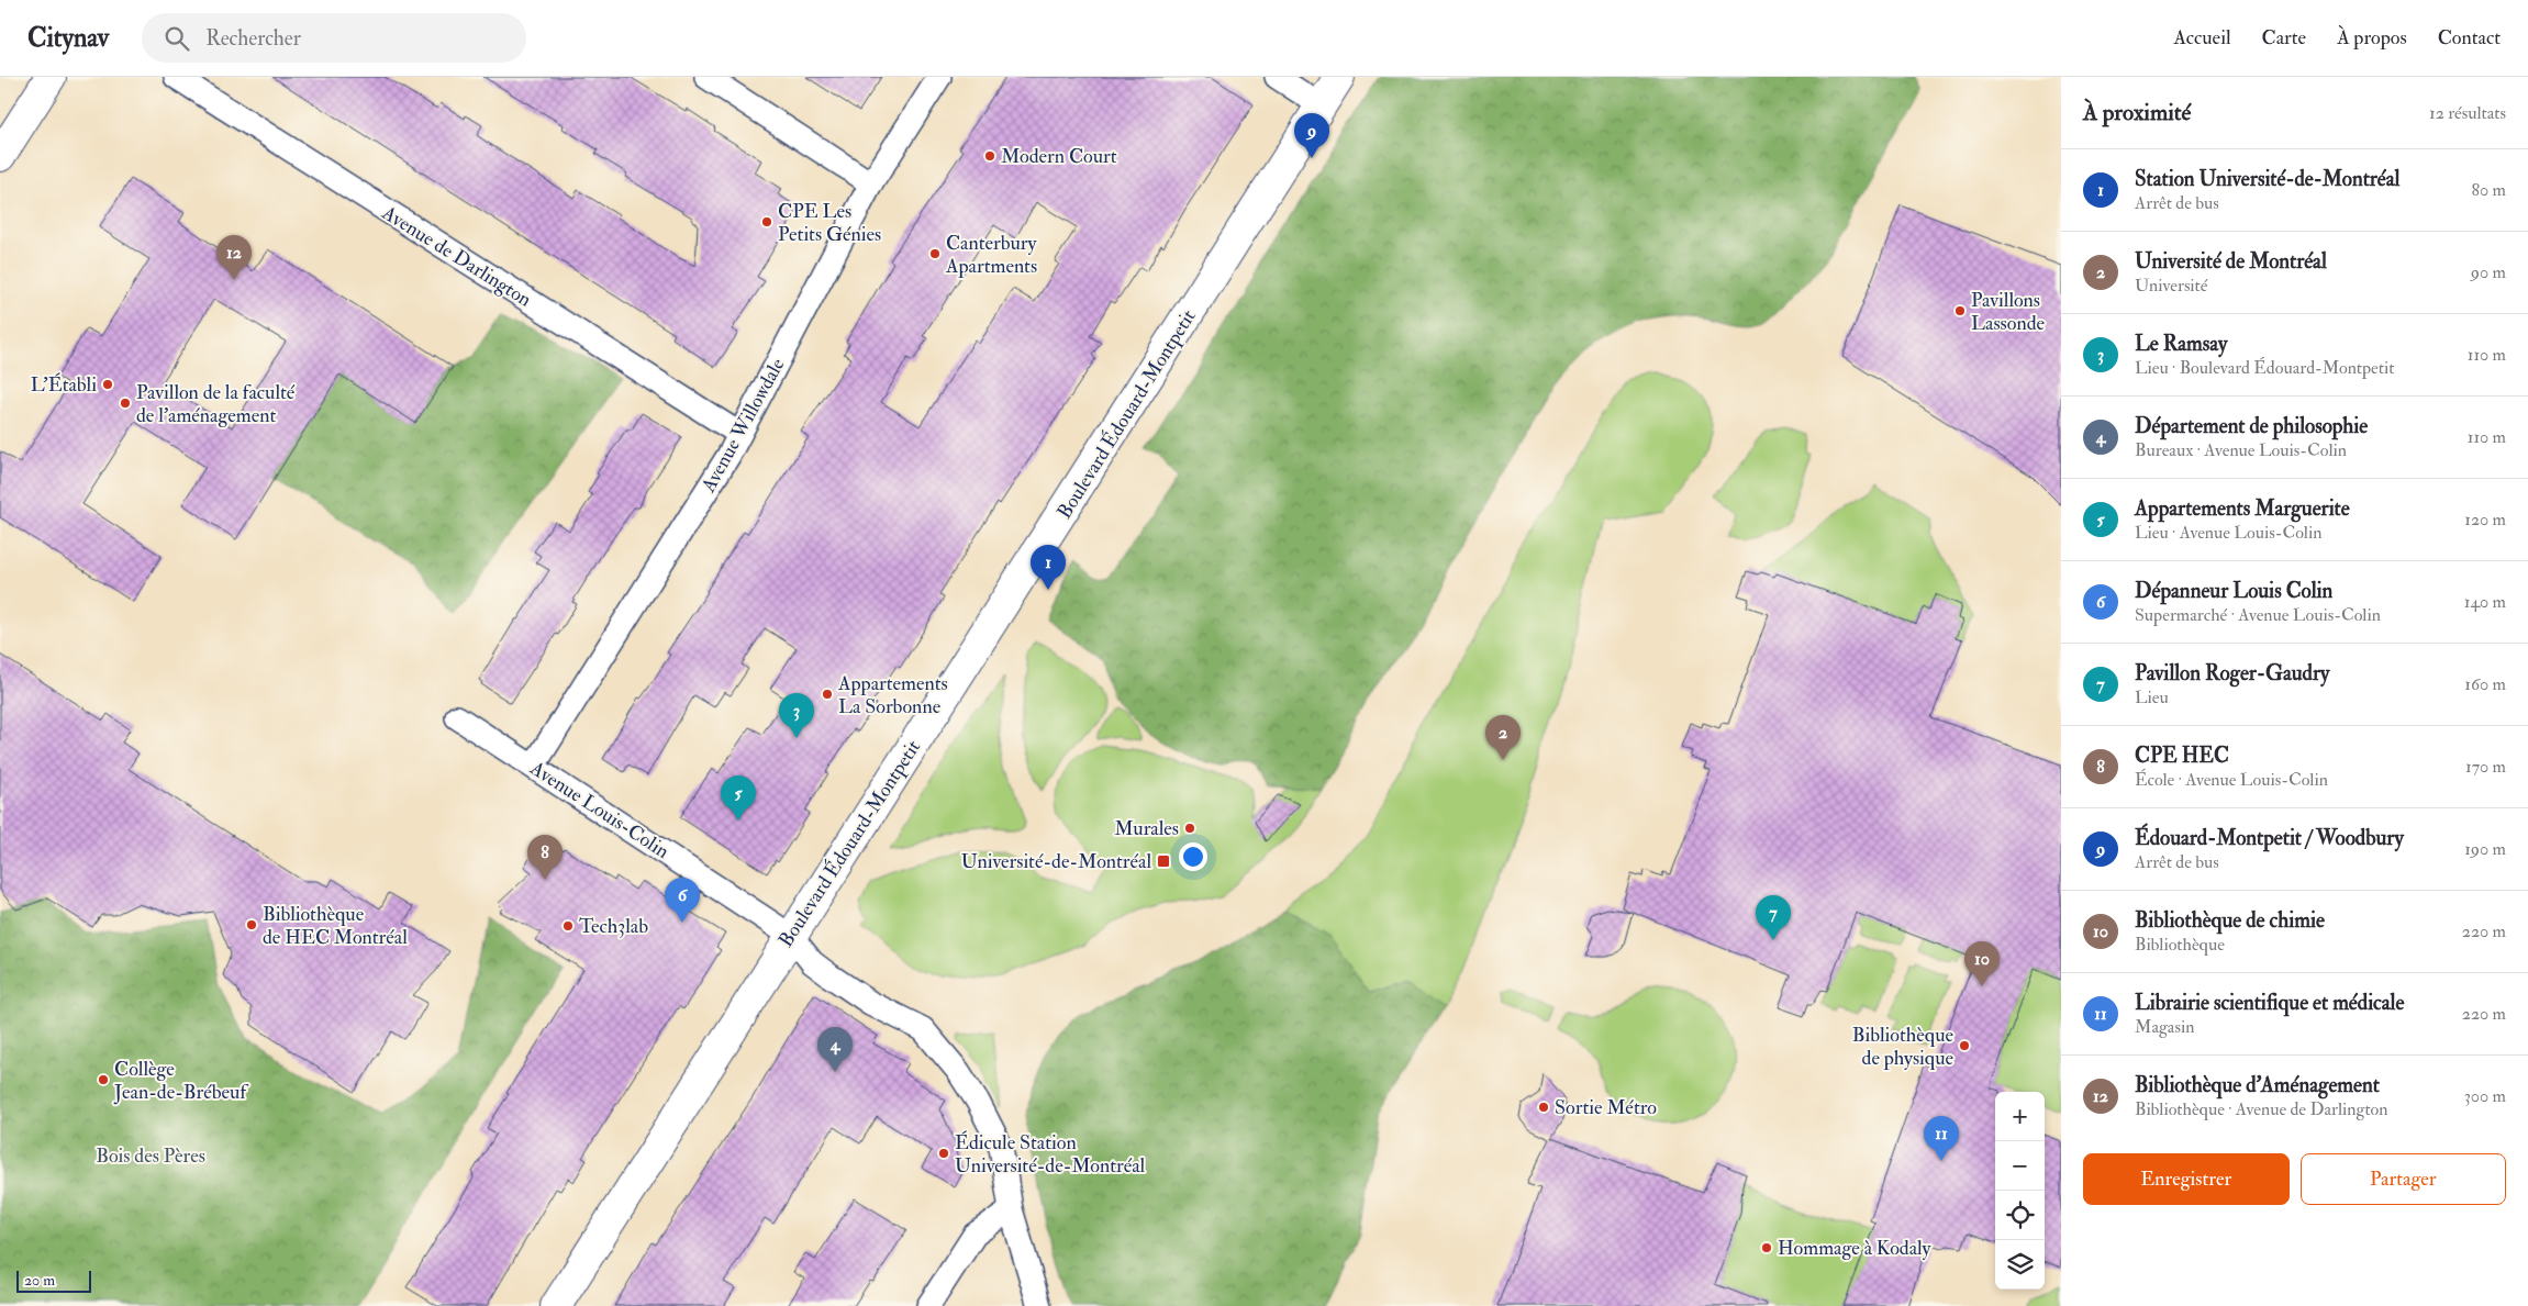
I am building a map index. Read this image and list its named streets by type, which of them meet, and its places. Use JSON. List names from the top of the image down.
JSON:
{
  "streets": {
    "street": [
      "Avenue de Darlington",
      "Boulevard Édouard-Montpetit",
      "Avenue Willowdale",
      "Avenue Louis-Colin"
    ]
  },
  "crossings": [
    ["Avenue de Darlington", "Avenue Willowdale"],
    ["Boulevard Édouard-Montpetit", "Avenue Louis-Colin"],
    ["Avenue Willowdale", "Avenue Louis-Colin"]
  ],
  "parks": ["Bois des Pères"],
  "places": {
    "other": [
      "Modern Court",
      "CPE Les Petits Génies",
      "Canterbury Apartments",
      "Pavillons Lassonde",
      "L'Établi",
      "Pavillon de la faculté de l'aménagement",
      "Appartements La Sorbonne",
      "Murales",
      "Bibliothèque de HEC Montréal",
      "Tech3lab",
      "Bibliothèque de physique",
      "Collège Jean-de-Brébeuf",
      "Sortie Métro",
      "Édicule Station Université-de-Montréal",
      "Hommage à Kodaly"
    ],
    "transit": ["Université-de-Montréal"]
  },
  "scale_bar": "20 m",
  "page": {
    "header": "Citynav",
    "search": "Rechercher",
    "nav": [
      "Accueil",
      "Carte",
      "À propos",
      "Contact"
    ],
    "heading": ["À proximité", "12 résultats"],
    "pins": [
      "9",
      "12",
      "1",
      "3",
      "2",
      "5",
      "8",
      "6",
      "7",
      "10",
      "4",
      "11"
    ],
    "list": [
      {
        "mark": "1",
        "name": "Station Université-de-Montréal",
        "note": "Arrêt de bus",
        "value": "80 m"
      },
      {
        "mark": "2",
        "name": "Université de Montréal",
        "note": "Université",
        "value": "90 m"
      },
      {
        "mark": "3",
        "name": "Le Ramsay",
        "note": "Lieu · Boulevard Édouard-Montpetit",
        "value": "110 m"
      },
      {
        "mark": "4",
        "name": "Département de philosophie",
        "note": "Bureaux · Avenue Louis-Colin",
        "value": "110 m"
      },
      {
        "mark": "5",
        "name": "Appartements Marguerite",
        "note": "Lieu · Avenue Louis-Colin",
        "value": "120 m"
      },
      {
        "mark": "6",
        "name": "Dépanneur Louis Colin",
        "note": "Supermarché · Avenue Louis-Colin",
        "value": "140 m"
      },
      {
        "mark": "7",
        "name": "Pavillon Roger-Gaudry",
        "note": "Lieu",
        "value": "160 m"
      },
      {
        "mark": "8",
        "name": "CPE HEC",
        "note": "École · Avenue Louis-Colin",
        "value": "170 m"
      },
      {
        "mark": "9",
        "name": "Édouard-Montpetit / Woodbury",
        "note": "Arrêt de bus",
        "value": "190 m"
      },
      {
        "mark": "10",
        "name": "Bibliothèque de chimie",
        "note": "Bibliothèque",
        "value": "220 m"
      },
      {
        "mark": "11",
        "name": "Librairie scientifique et médicale",
        "note": "Magasin",
        "value": "220 m"
      },
      {
        "mark": "12",
        "name": "Bibliothèque d'Aménagement",
        "note": "Bibliothèque · Avenue de Darlington",
        "value": "300 m"
      }
    ],
    "map_buttons": ["+", "−"],
    "buttons": ["Enregistrer", "Partager"],
    "scale": "20 m"
  }
}
